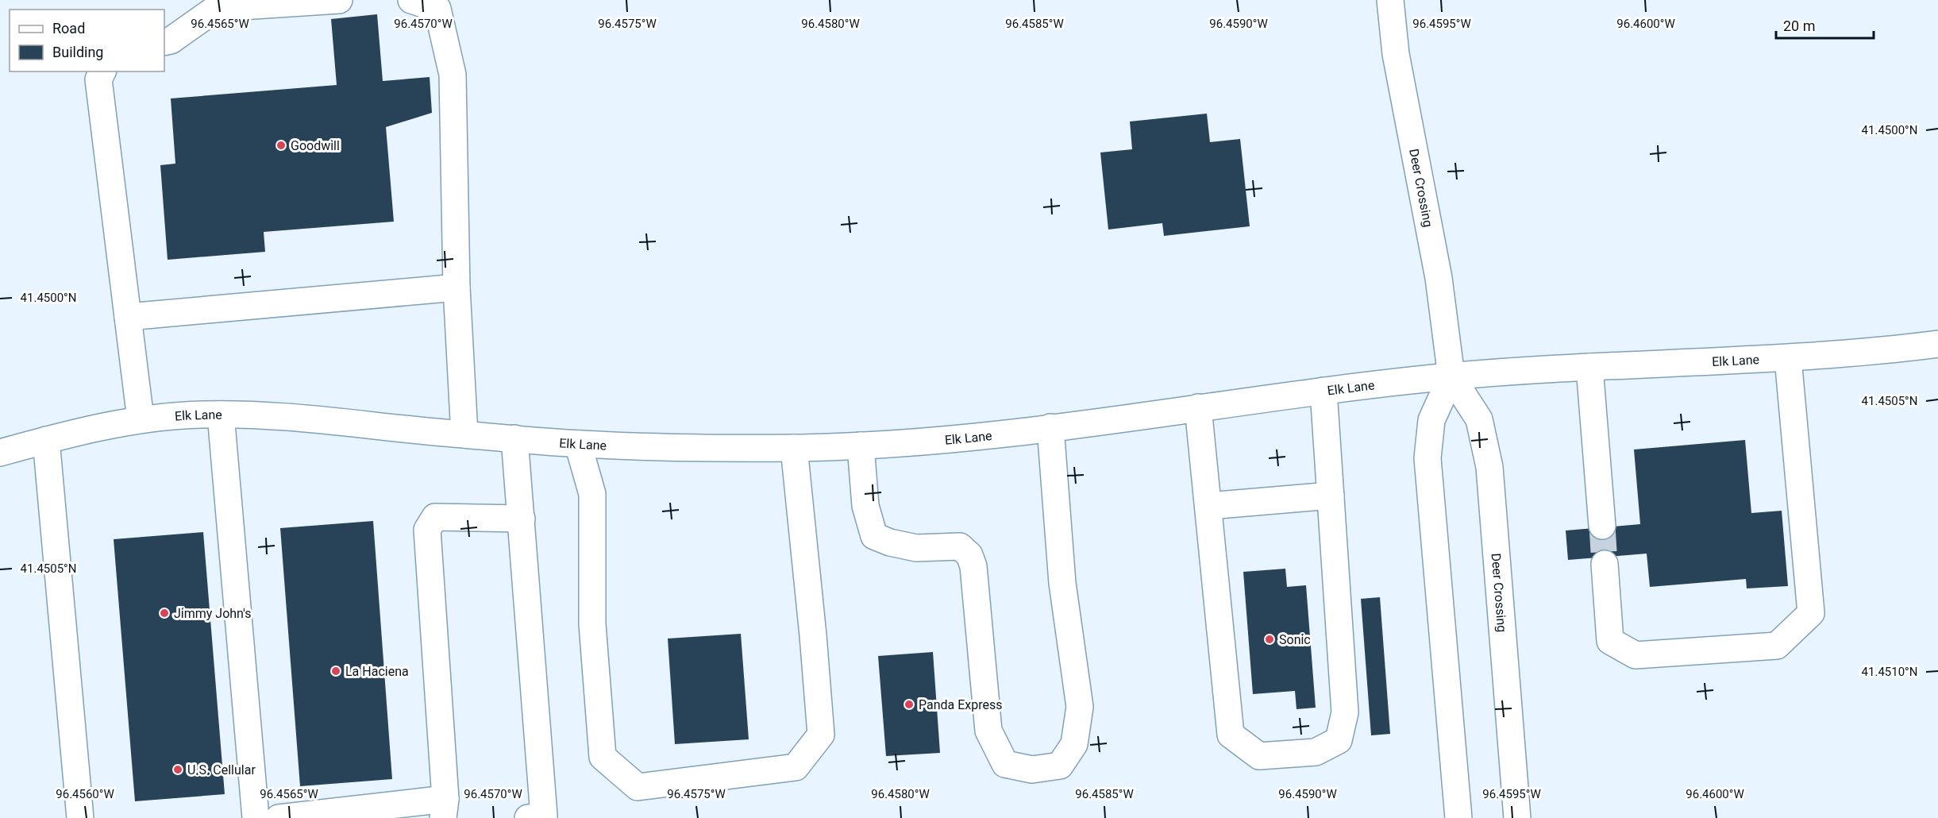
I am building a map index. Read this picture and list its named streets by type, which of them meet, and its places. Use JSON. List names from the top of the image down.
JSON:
{
  "streets": {
    "street": ["Deer Crossing", "Elk Lane"]
  },
  "crossings": [
    ["Deer Crossing", "Elk Lane"]
  ],
  "places": [
    "Goodwill",
    "Jimmy John's",
    "Sonic",
    "La Haciena",
    "Panda Express",
    "U.S. Cellular"
  ],
  "legend": ["Road", "Building"],
  "scale_bar": "20 m",
  "coordinates": [
    "96.4565°W",
    "96.4570°W",
    "96.4575°W",
    "96.4580°W",
    "96.4585°W",
    "96.4590°W",
    "96.4595°W",
    "96.4600°W",
    "41.4500°N",
    "41.4505°N",
    "41.4510°N",
    "96.4560°W"
  ]
}
